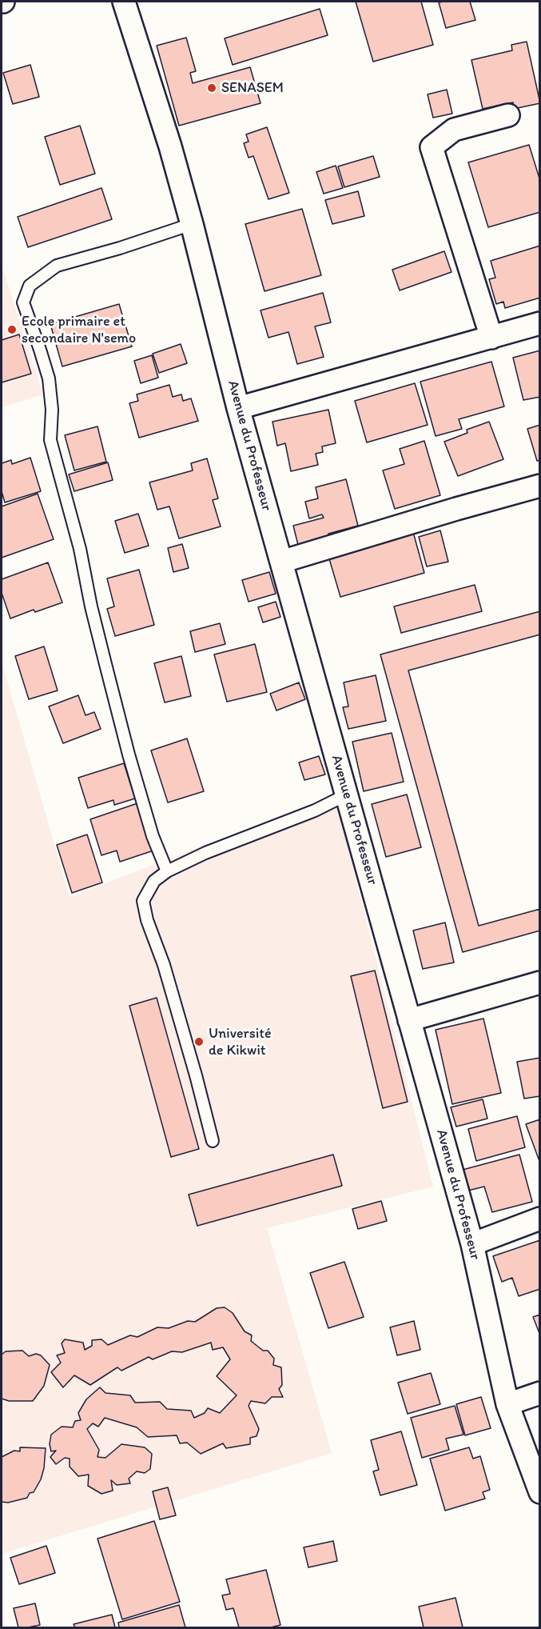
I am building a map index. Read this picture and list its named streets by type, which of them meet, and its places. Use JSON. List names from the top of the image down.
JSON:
{
  "streets": {
    "street": ["Avenue du Professeur"]
  },
  "places": ["SENASEM", "Ecole primaire et secondaire N'semo", "Université de Kikwit"]
}
